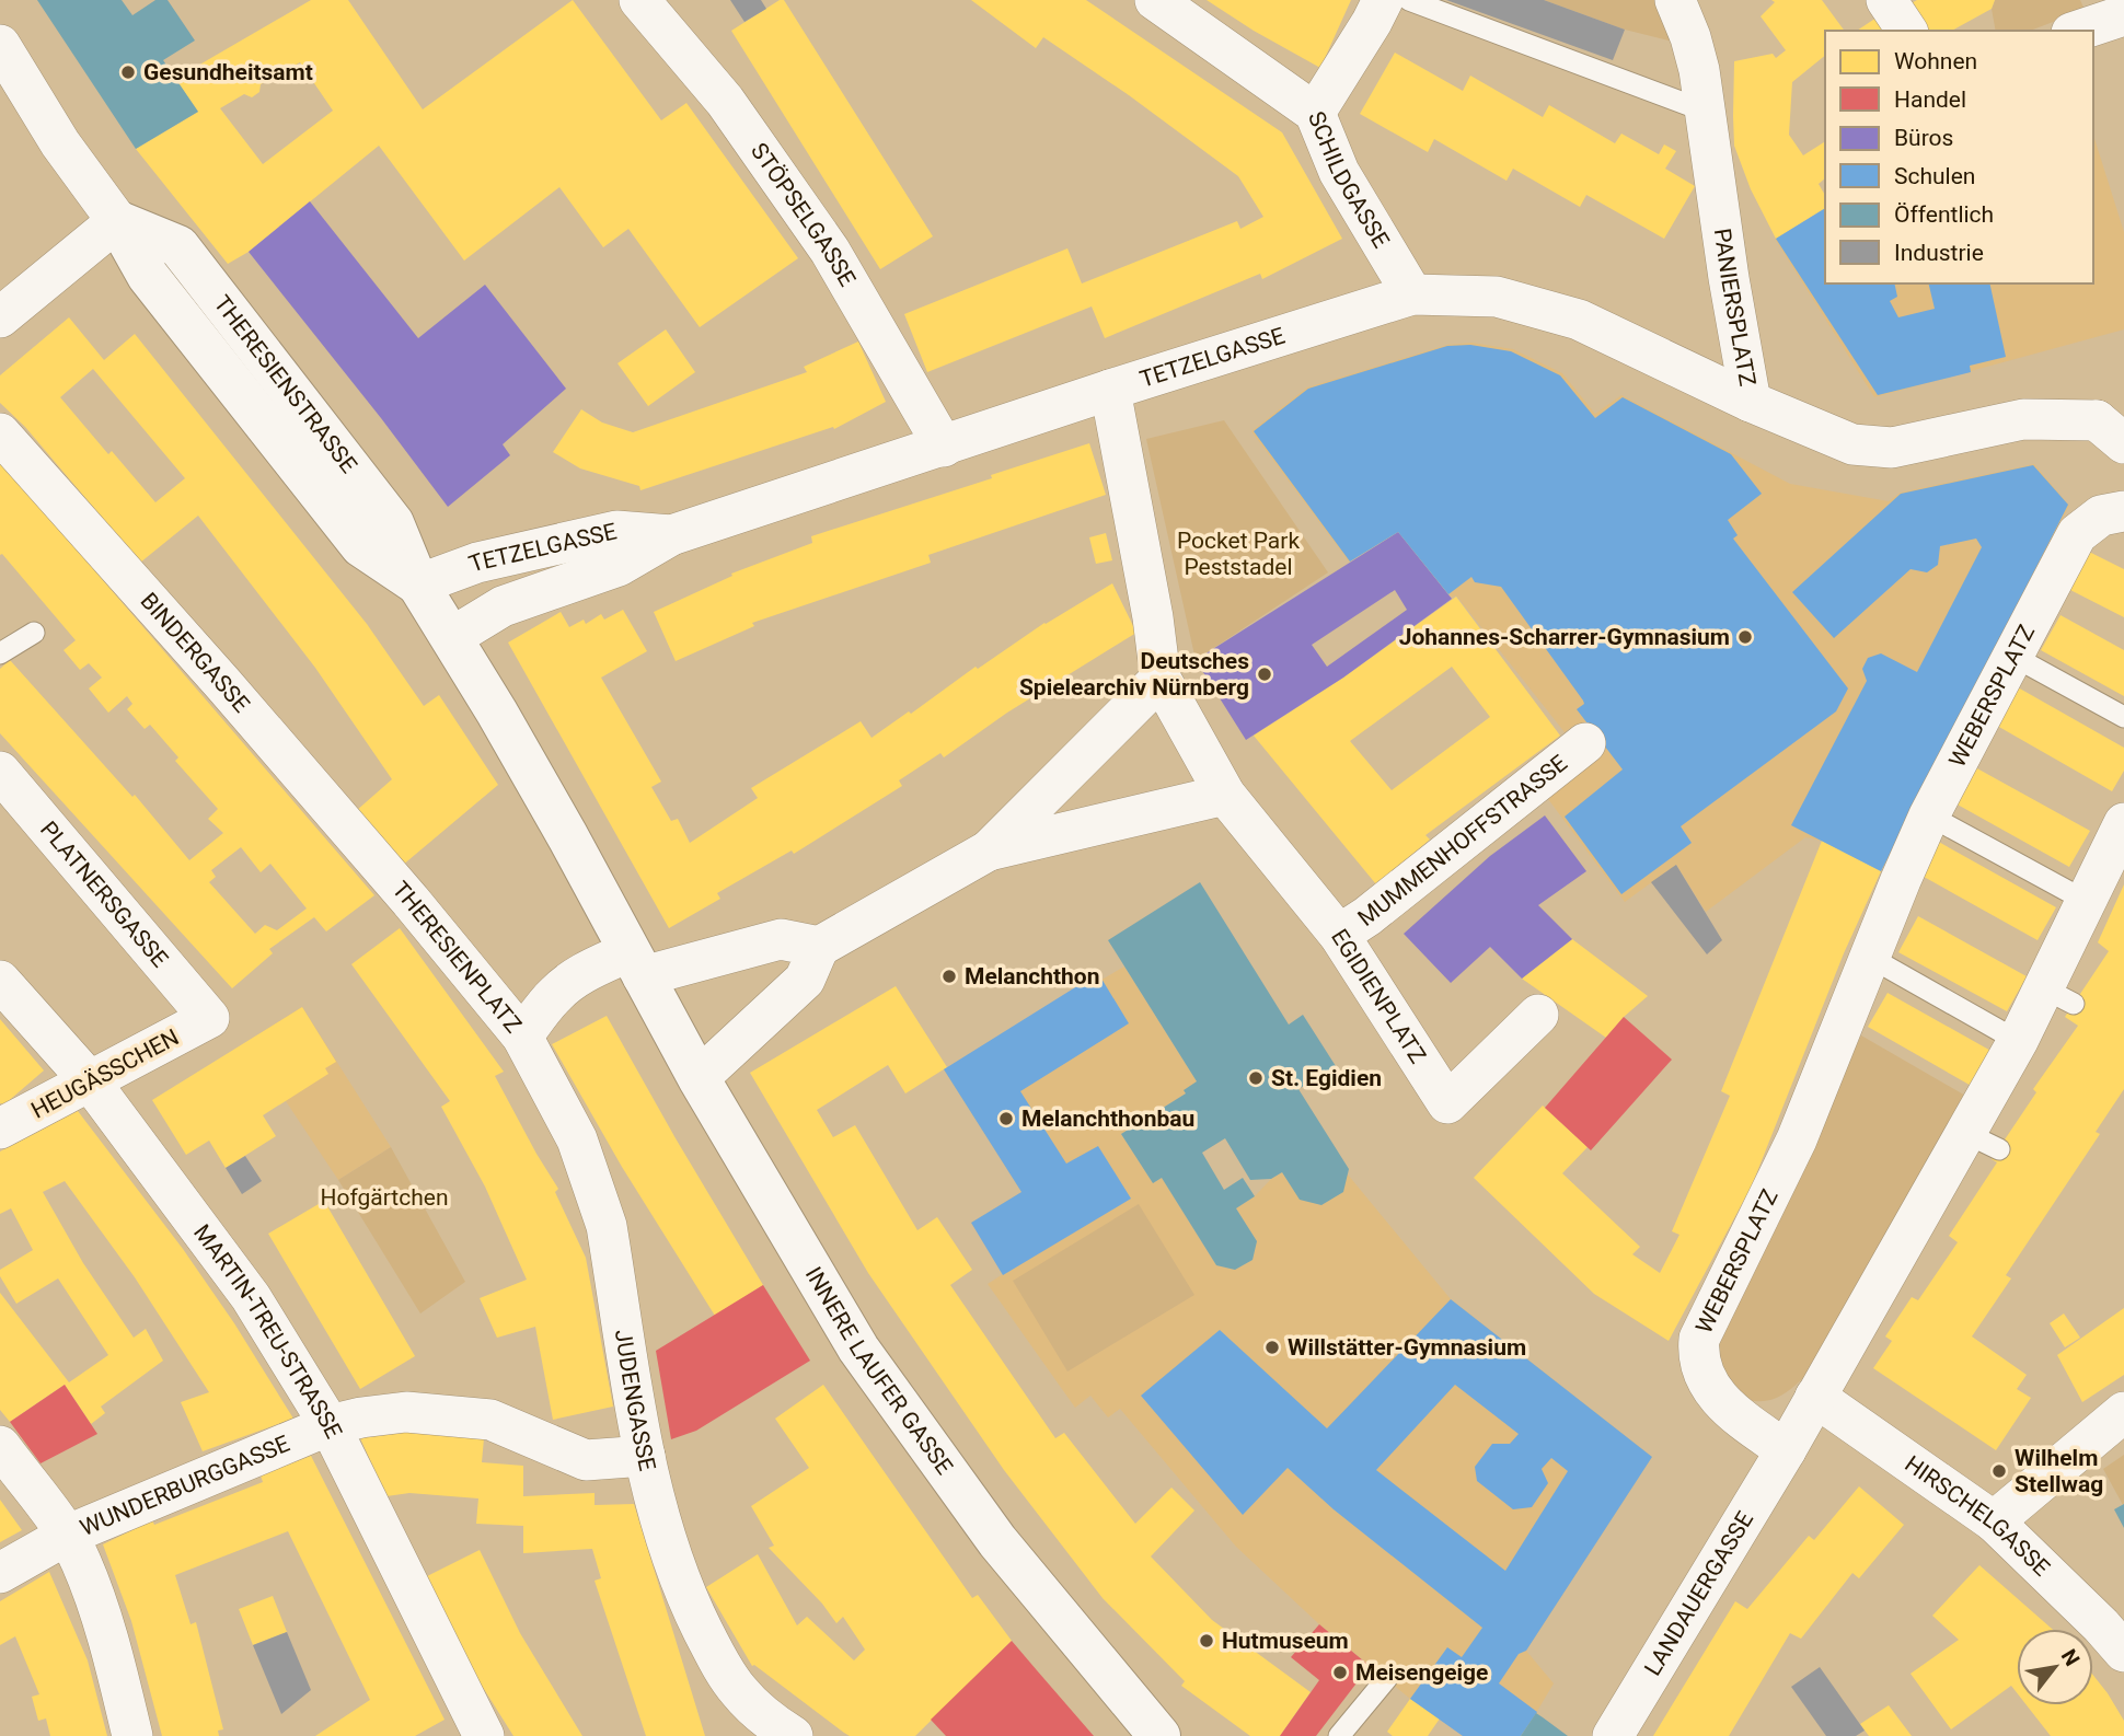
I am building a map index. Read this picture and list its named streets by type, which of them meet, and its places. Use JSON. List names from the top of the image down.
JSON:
{
  "streets": {
    "street": [
      "SCHILDGASSE",
      "STÖPSELGASSE",
      "PANIERSPLATZ",
      "TETZELGASSE",
      "THERESIENSTRASSE",
      "BINDERGASSE",
      "WEBERSPLATZ",
      "MUMMENHOFFSTRASSE",
      "PLATNERSGASSE",
      "THERESIENPLATZ",
      "EGIDIENPLATZ",
      "HEUGÄSSCHEN",
      "MARTIN-TREU-STRASSE",
      "INNERE LAUFER GASSE",
      "JUDENGASSE",
      "WUNDERBURGGASSE",
      "HIRSCHELGASSE",
      "LANDAUERGASSE"
    ]
  },
  "crossings": [
    ["SCHILDGASSE", "TETZELGASSE"],
    ["STÖPSELGASSE", "TETZELGASSE"],
    ["PANIERSPLATZ", "TETZELGASSE"],
    ["TETZELGASSE", "THERESIENSTRASSE"],
    ["THERESIENSTRASSE", "THERESIENPLATZ"],
    ["THERESIENSTRASSE", "INNERE LAUFER GASSE"],
    ["BINDERGASSE", "THERESIENPLATZ"],
    ["WEBERSPLATZ", "LANDAUERGASSE"],
    ["MUMMENHOFFSTRASSE", "EGIDIENPLATZ"],
    ["PLATNERSGASSE", "HEUGÄSSCHEN"],
    ["THERESIENPLATZ", "INNERE LAUFER GASSE"],
    ["THERESIENPLATZ", "JUDENGASSE"],
    ["HEUGÄSSCHEN", "MARTIN-TREU-STRASSE"],
    ["MARTIN-TREU-STRASSE", "WUNDERBURGGASSE"],
    ["JUDENGASSE", "WUNDERBURGGASSE"]
  ],
  "parks": ["Pocket Park Peststadel", "Hofgärtchen"],
  "places": [
    "Gesundheitsamt",
    "Johannes-Scharrer-Gymnasium",
    "Deutsches Spielearchiv Nürnberg",
    "Melanchthon",
    "St. Egidien",
    "Melanchthonbau",
    "Willstätter-Gymnasium",
    "Wilhelm Stellwag",
    "Hutmuseum",
    "Meisengeige"
  ],
  "legend": [
    "Wohnen",
    "Handel",
    "Büros",
    "Schulen",
    "Öffentlich",
    "Industrie"
  ],
  "north": "top right"
}
